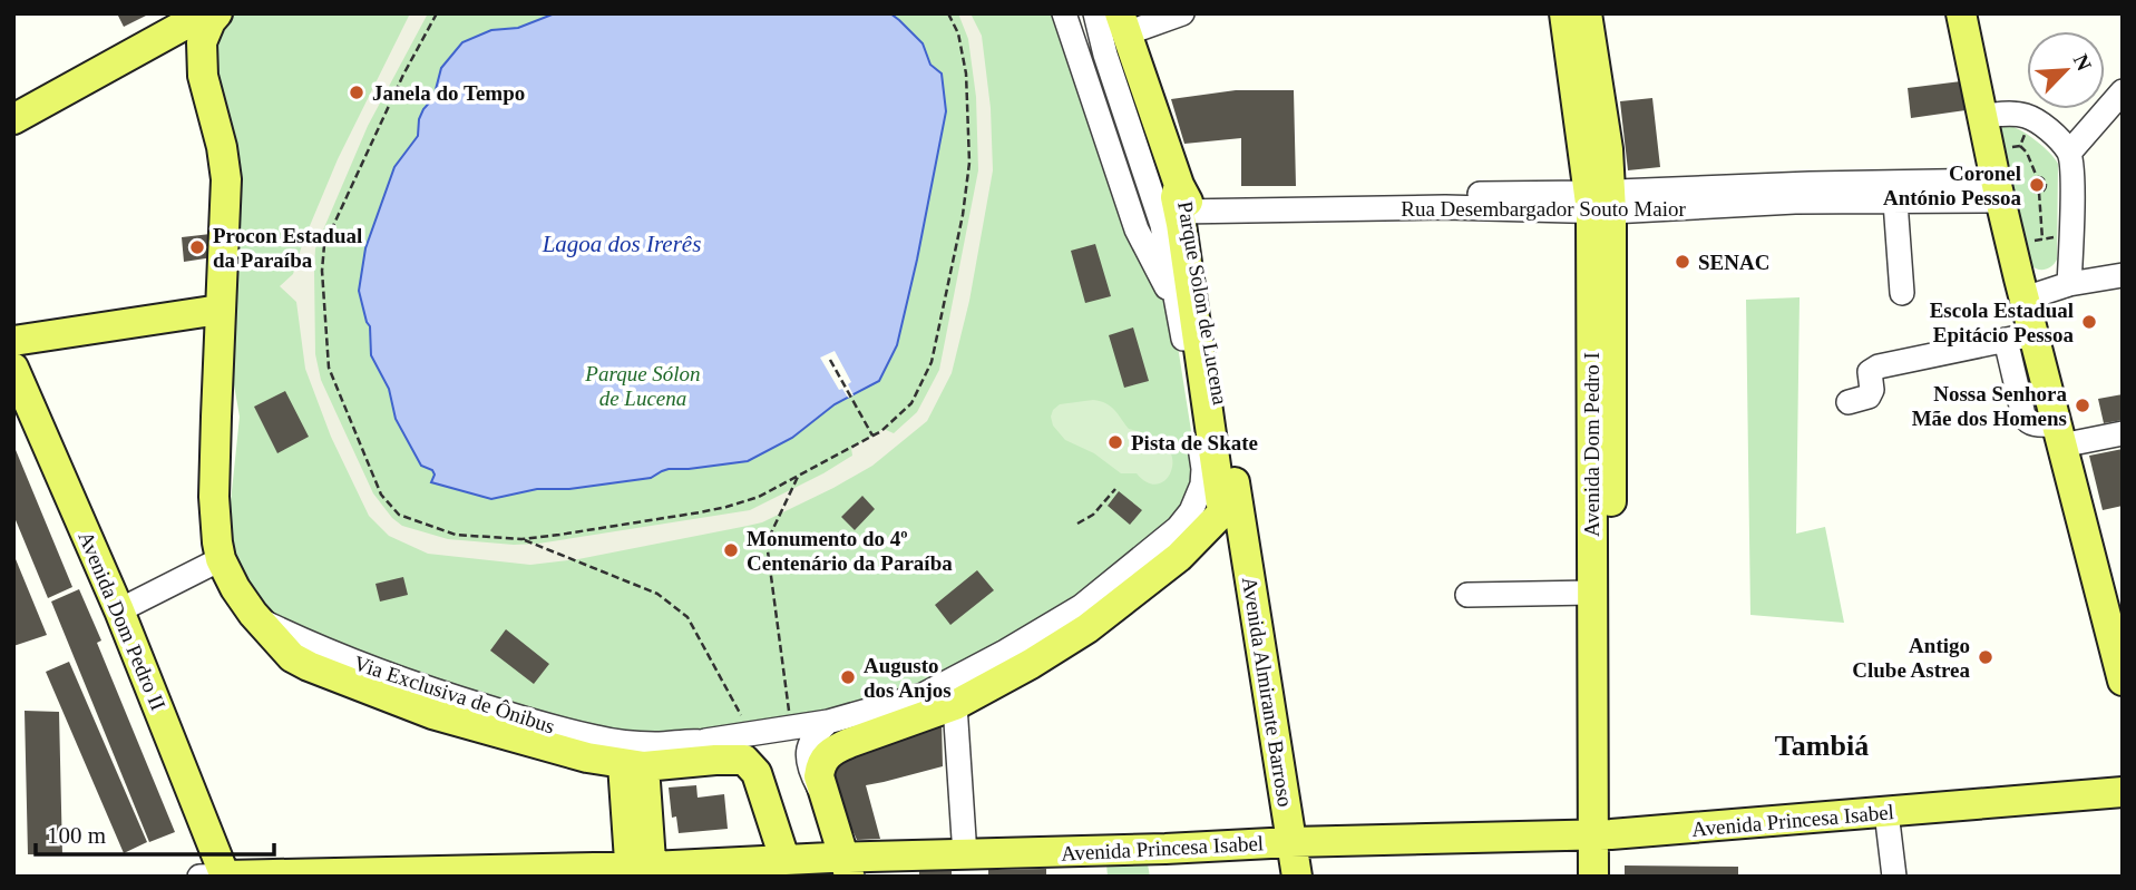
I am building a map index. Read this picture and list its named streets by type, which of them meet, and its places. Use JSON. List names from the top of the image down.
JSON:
{
  "streets": {
    "main road": [
      "Parque Solon de Lucena",
      "Avenida Dom Pedro I",
      "Avenida Dom Pedro II",
      "Avenida Almirante Barroso",
      "Avenida Princesa Isabel"
    ],
    "street": ["Rua Desembargador Souto Maior"]
  },
  "crossings": [
    ["Rua Desembargador Souto Maior", "Parque Solon de Lucena"],
    ["Rua Desembargador Souto Maior", "Avenida Dom Pedro I"],
    ["Avenida Dom Pedro I", "Avenida Princesa Isabel"],
    ["Avenida Dom Pedro II", "Avenida Princesa Isabel"],
    ["Avenida Almirante Barroso", "Avenida Princesa Isabel"]
  ],
  "districts": ["Tambiá"],
  "water": ["Lagoa dos Irerês"],
  "parks": ["Parque Sólon de Lucena"],
  "places": [
    "Janela do Tempo",
    "Coronel António Pessoa",
    "Procon Estadual da Paraíba",
    "SENAC",
    "Escola Estadual Epitácio Pessoa",
    "Nossa Senhora Mãe dos Homens",
    "Pista de Skate",
    "Monumento do 4º Centenário da Paraíba",
    "Antigo Clube Astrea",
    "Augusto dos Anjos"
  ],
  "scale_bar": "100 m",
  "north": "top right"
}
